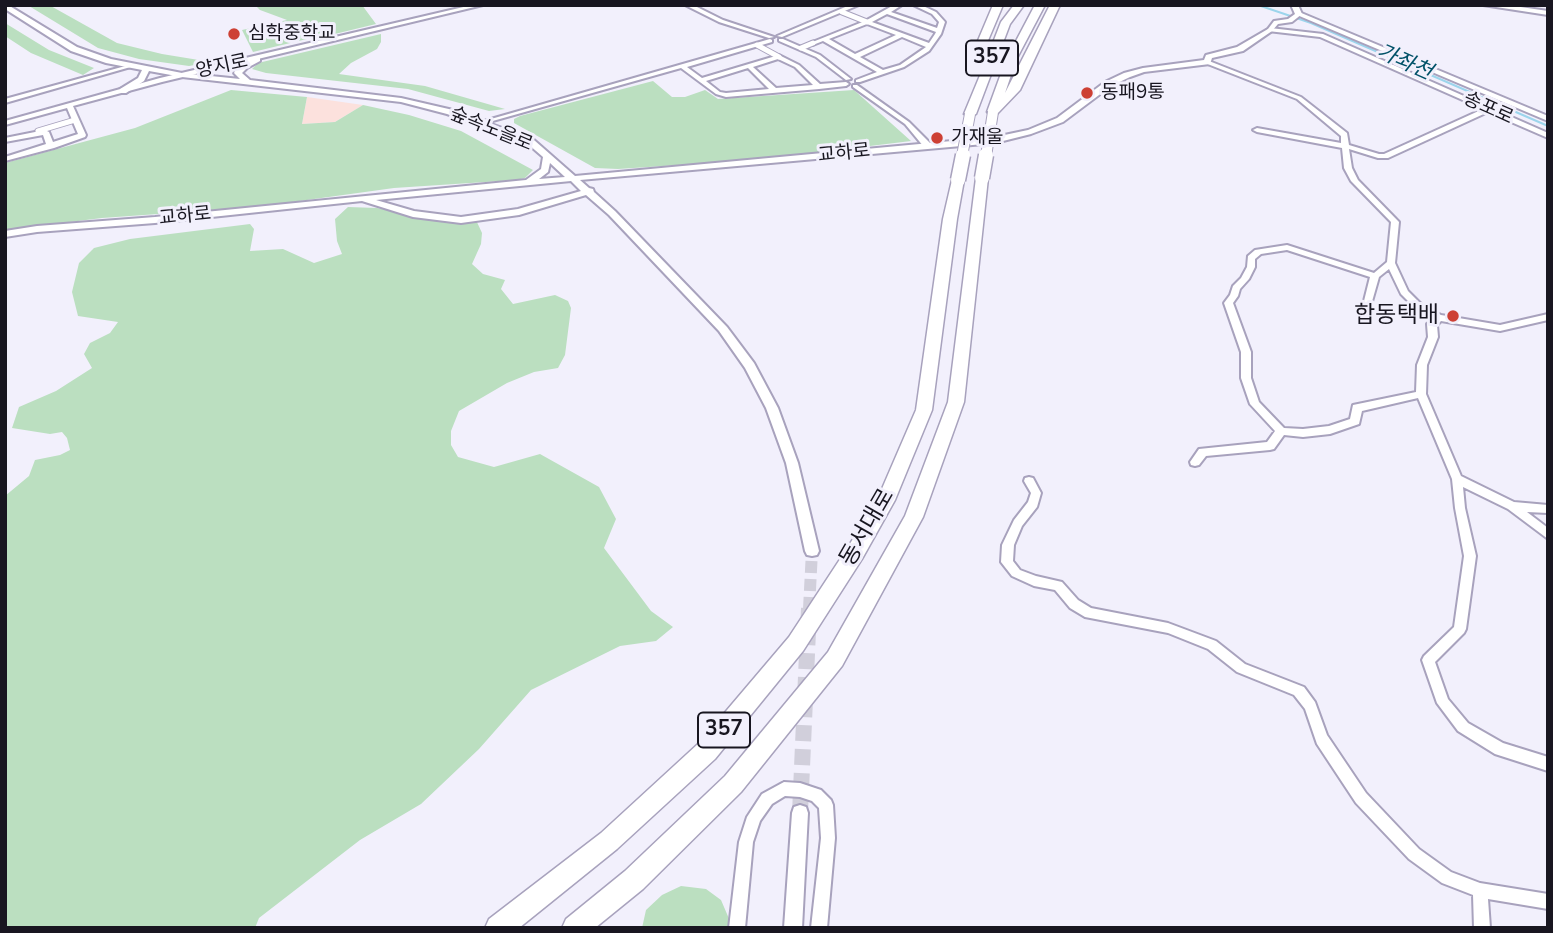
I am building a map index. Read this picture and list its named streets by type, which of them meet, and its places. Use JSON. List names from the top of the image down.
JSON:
{
  "streets": {
    "highway": ["357", "동서대로"],
    "street": [
      "양지로",
      "송포로",
      "숲속노을로",
      "교하로"
    ]
  },
  "crossings": [
    ["양지로", "숲속노을로"],
    ["송포로", "교하로"],
    ["숲속노을로", "교하로"]
  ],
  "water": ["가좌천"],
  "places": [
    "심학중학교",
    "동패9통",
    "가재울",
    "합동택배"
  ]
}
